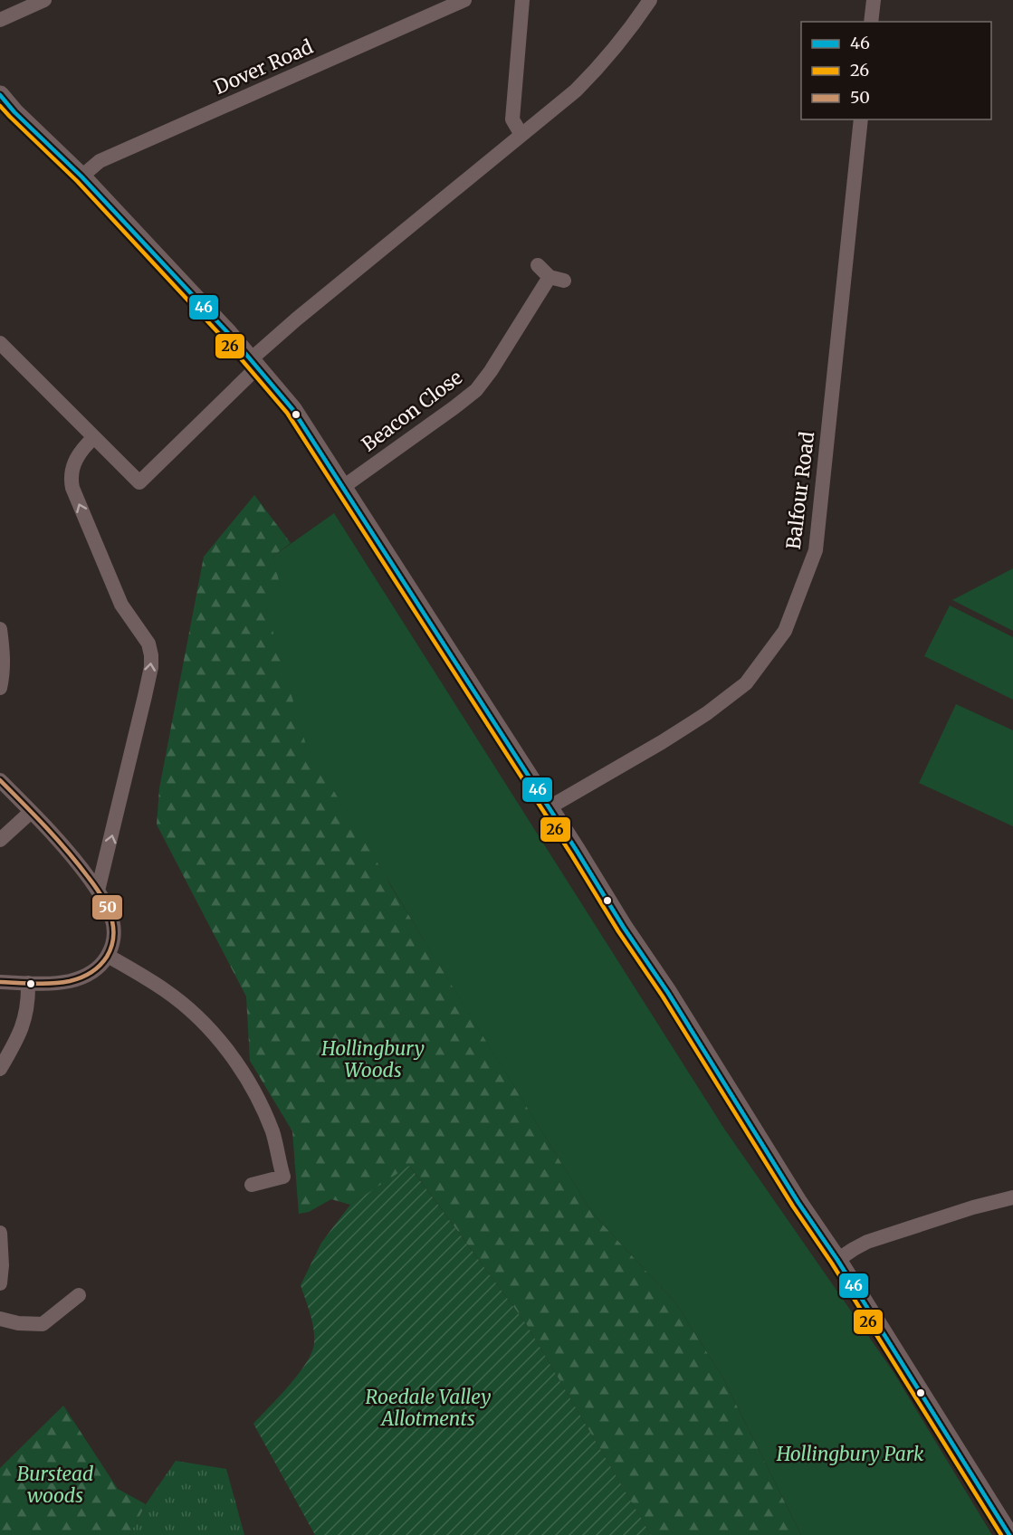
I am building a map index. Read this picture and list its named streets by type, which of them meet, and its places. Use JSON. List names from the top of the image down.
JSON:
{
  "streets": {
    "street": ["Dover Road", "Beacon Close", "Balfour Road"]
  },
  "parks": [
    "Hollingbury Woods",
    "Roedale Valley Allotments",
    "Hollingbury Park",
    "Burstead woods"
  ],
  "lines": ["transit line 46", "transit line 26", "transit line 50"],
  "legend": ["46", "26", "50"]
}
